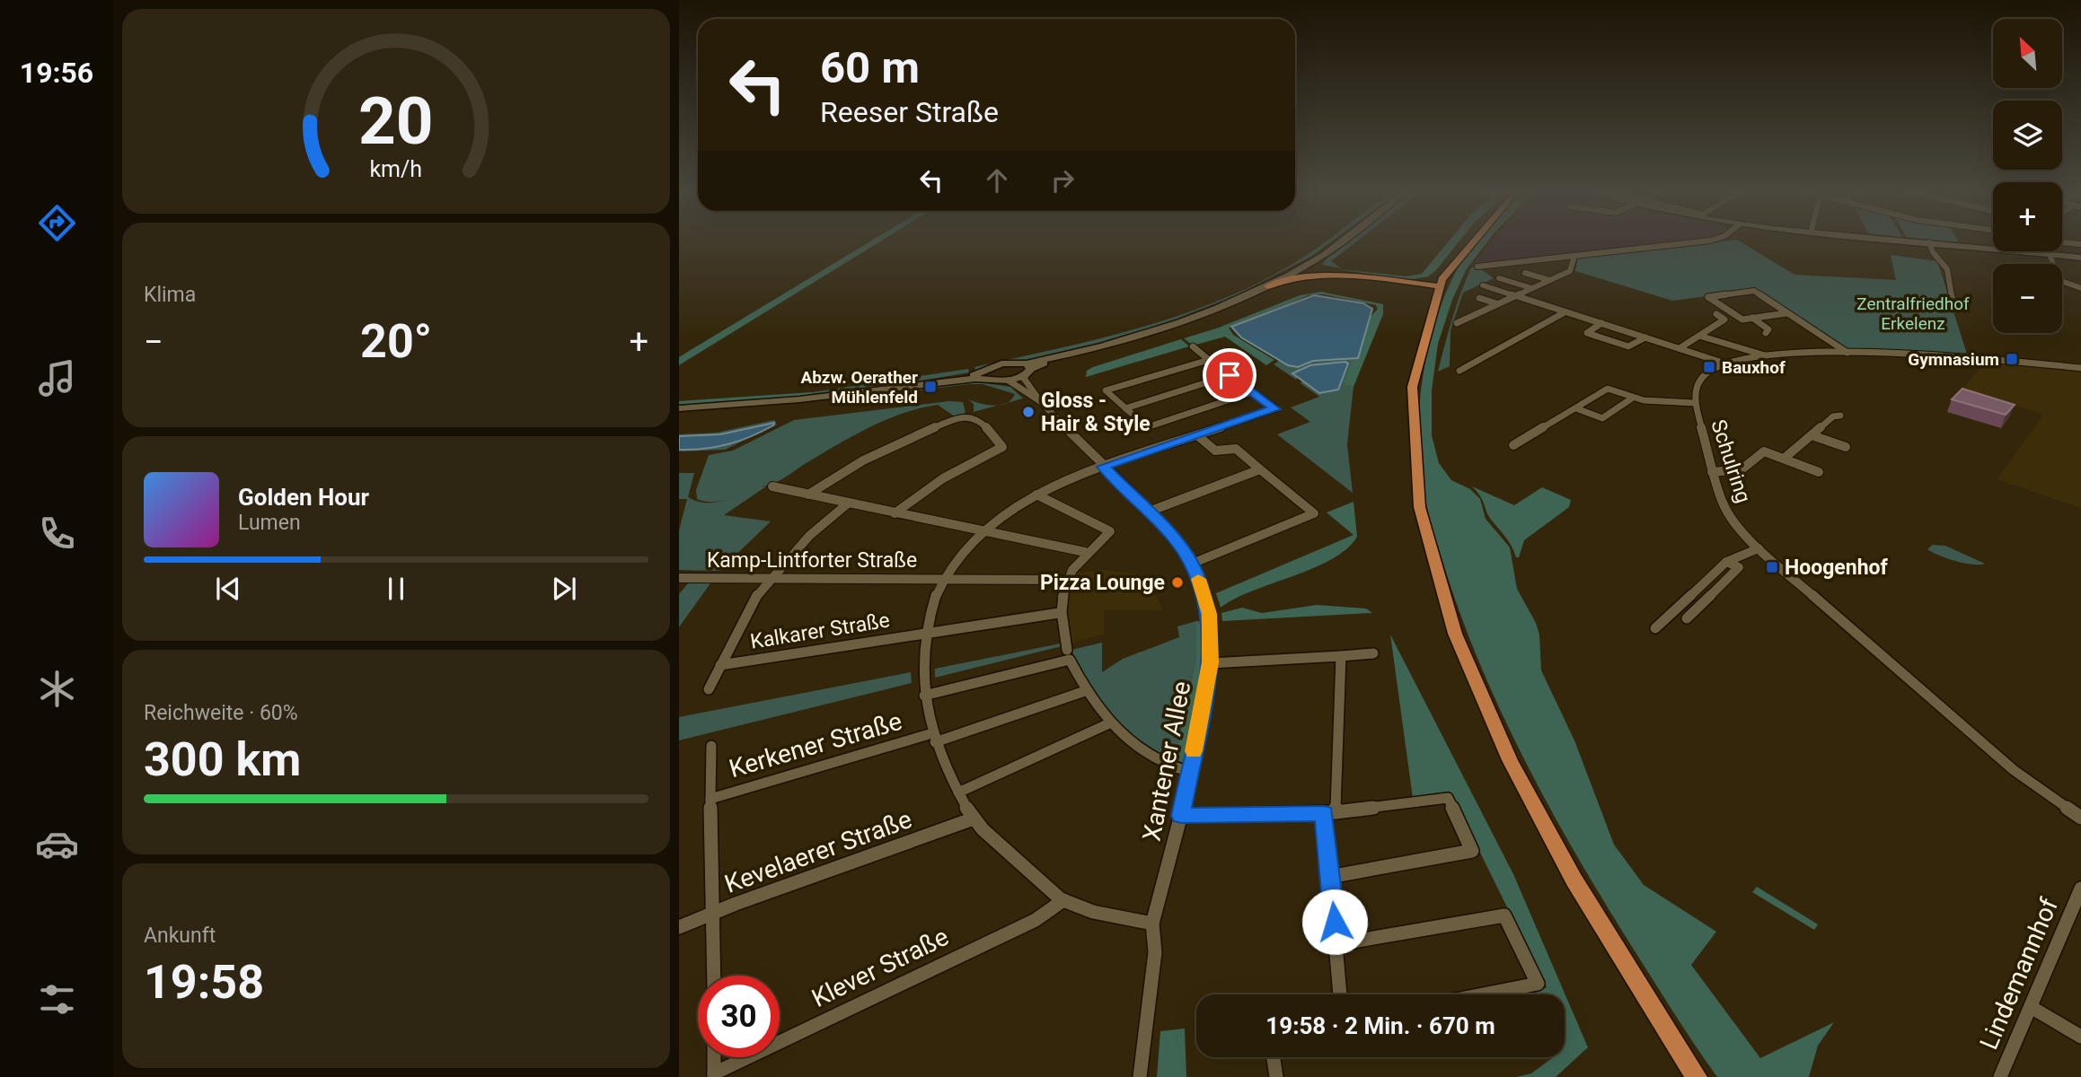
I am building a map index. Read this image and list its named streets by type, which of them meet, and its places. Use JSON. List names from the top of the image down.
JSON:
{
  "streets": {
    "street": [
      "Schulring",
      "Kamp-Lintforter Straße",
      "Kalkarer Straße",
      "Kerkener Straße",
      "Xantener Allee",
      "Kevelaerer Straße",
      "Klever Straße",
      "Lindemannhof"
    ]
  },
  "crossings": [
    ["Kamp-Lintforter Straße", "Kalkarer Straße"],
    ["Kerkener Straße", "Kevelaerer Straße"]
  ],
  "parks": ["Zentralfriedhof Erkelenz"],
  "places": {
    "transit": [
      "Gymnasium",
      "Bauxhof",
      "Abzw. Oerather Mühlenfeld",
      "Hoogenhof"
    ],
    "other": ["Gloss - Hair & Style", "Pizza Lounge"]
  },
  "north": "top left",
  "page": {
    "tabs": "19:56",
    "map_buttons": ["+", "−"],
    "turn": ["60 m", "Reeser Straße"],
    "tile": [
      "Klima",
      ["Reichweite · 60%", "300 km"],
      ["Ankunft", "19:58"]
    ],
    "heat": ["−", "20°", "+"],
    "song": ["Golden Hour", "Lumen"],
    "limit": "30",
    "trip": "19:58 · 2 Min. · 670 m",
    "gauge": ["20", "km/h"]
  }
}
